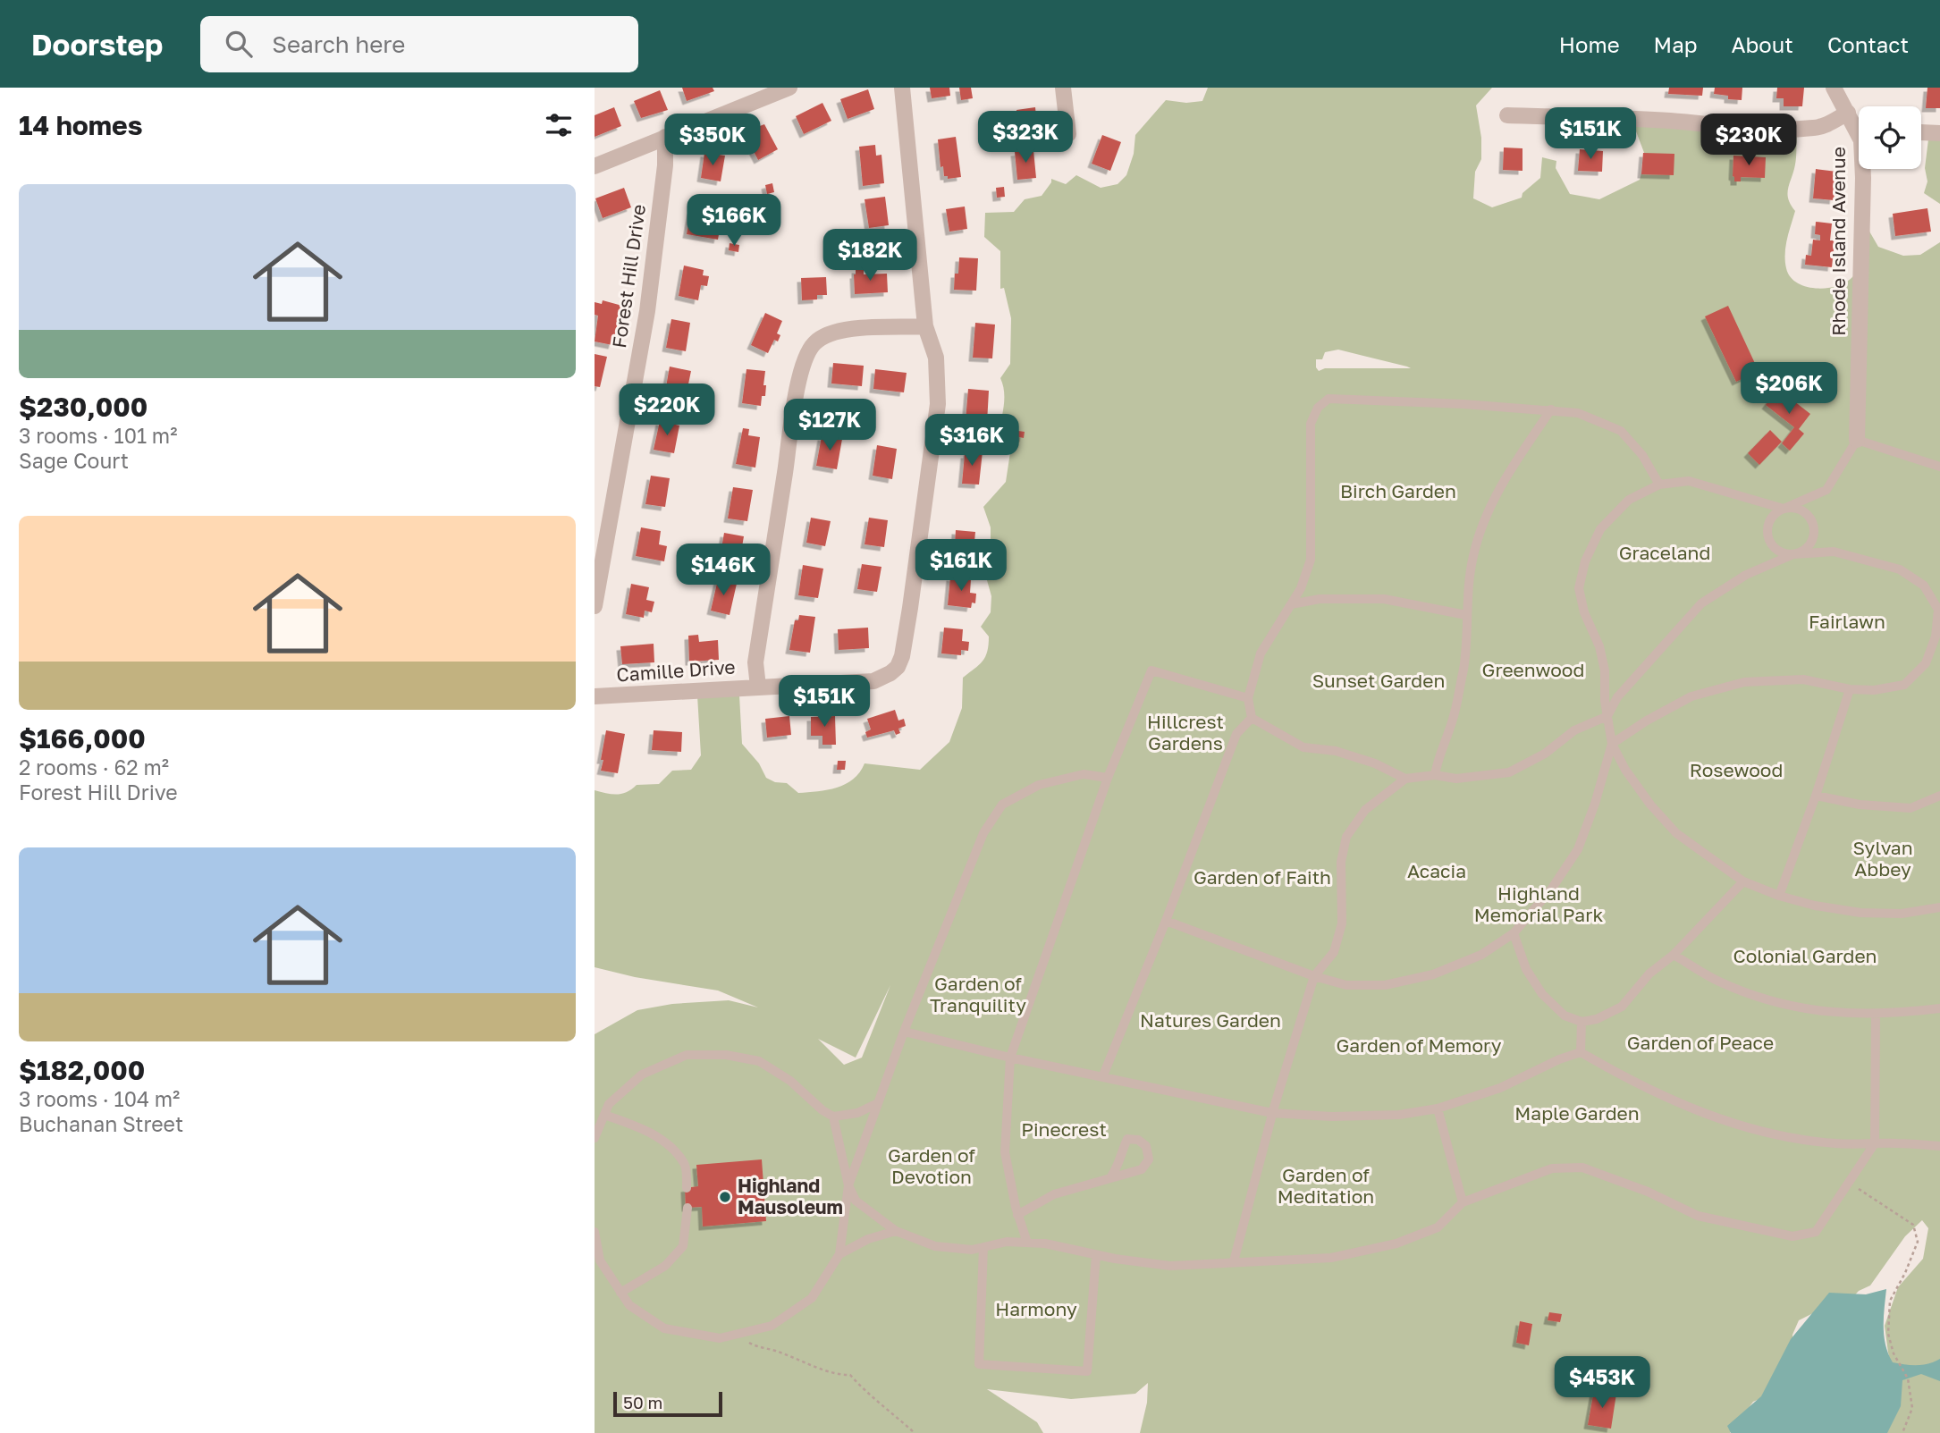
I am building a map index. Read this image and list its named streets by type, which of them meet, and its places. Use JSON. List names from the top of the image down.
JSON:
{
  "streets": {
    "street": ["Rhode Island Avenue", "Forest Hill Drive", "Camille Drive"]
  },
  "parks": [
    "Birch Garden",
    "Graceland",
    "Fairlawn",
    "Greenwood",
    "Sunset Garden",
    "Hillcrest Gardens",
    "Rosewood",
    "Sylvan Abbey",
    "Acacia",
    "Garden of Faith",
    "Highland Memorial Park",
    "Colonial Garden",
    "Garden of Tranquility",
    "Natures Garden",
    "Garden of Peace",
    "Garden of Memory",
    "Maple Garden",
    "Pinecrest",
    "Garden of Devotion",
    "Garden of Meditation",
    "Harmony"
  ],
  "places": ["Highland Mausoleum"],
  "scale_bar": "50 m",
  "page": {
    "header": "Doorstep",
    "search": "Search here",
    "nav": [
      "Home",
      "Map",
      "About",
      "Contact"
    ],
    "heading": "14 homes",
    "price": [
      "$151K",
      "$323K",
      "$350K",
      "$230K",
      "$166K",
      "$182K",
      "$206K",
      "$220K",
      "$127K",
      "$316K",
      "$161K",
      "$146K",
      "$151K",
      "$453K"
    ],
    "list": [
      {
        "name": "$230,000",
        "note": "3 rooms · 101 m² · Sage Court"
      },
      {
        "name": "$166,000",
        "note": "2 rooms · 62 m² · Forest Hill Drive"
      },
      {
        "name": "$182,000",
        "note": "3 rooms · 104 m² · Buchanan Street"
      }
    ],
    "scale": "50 m"
  }
}
